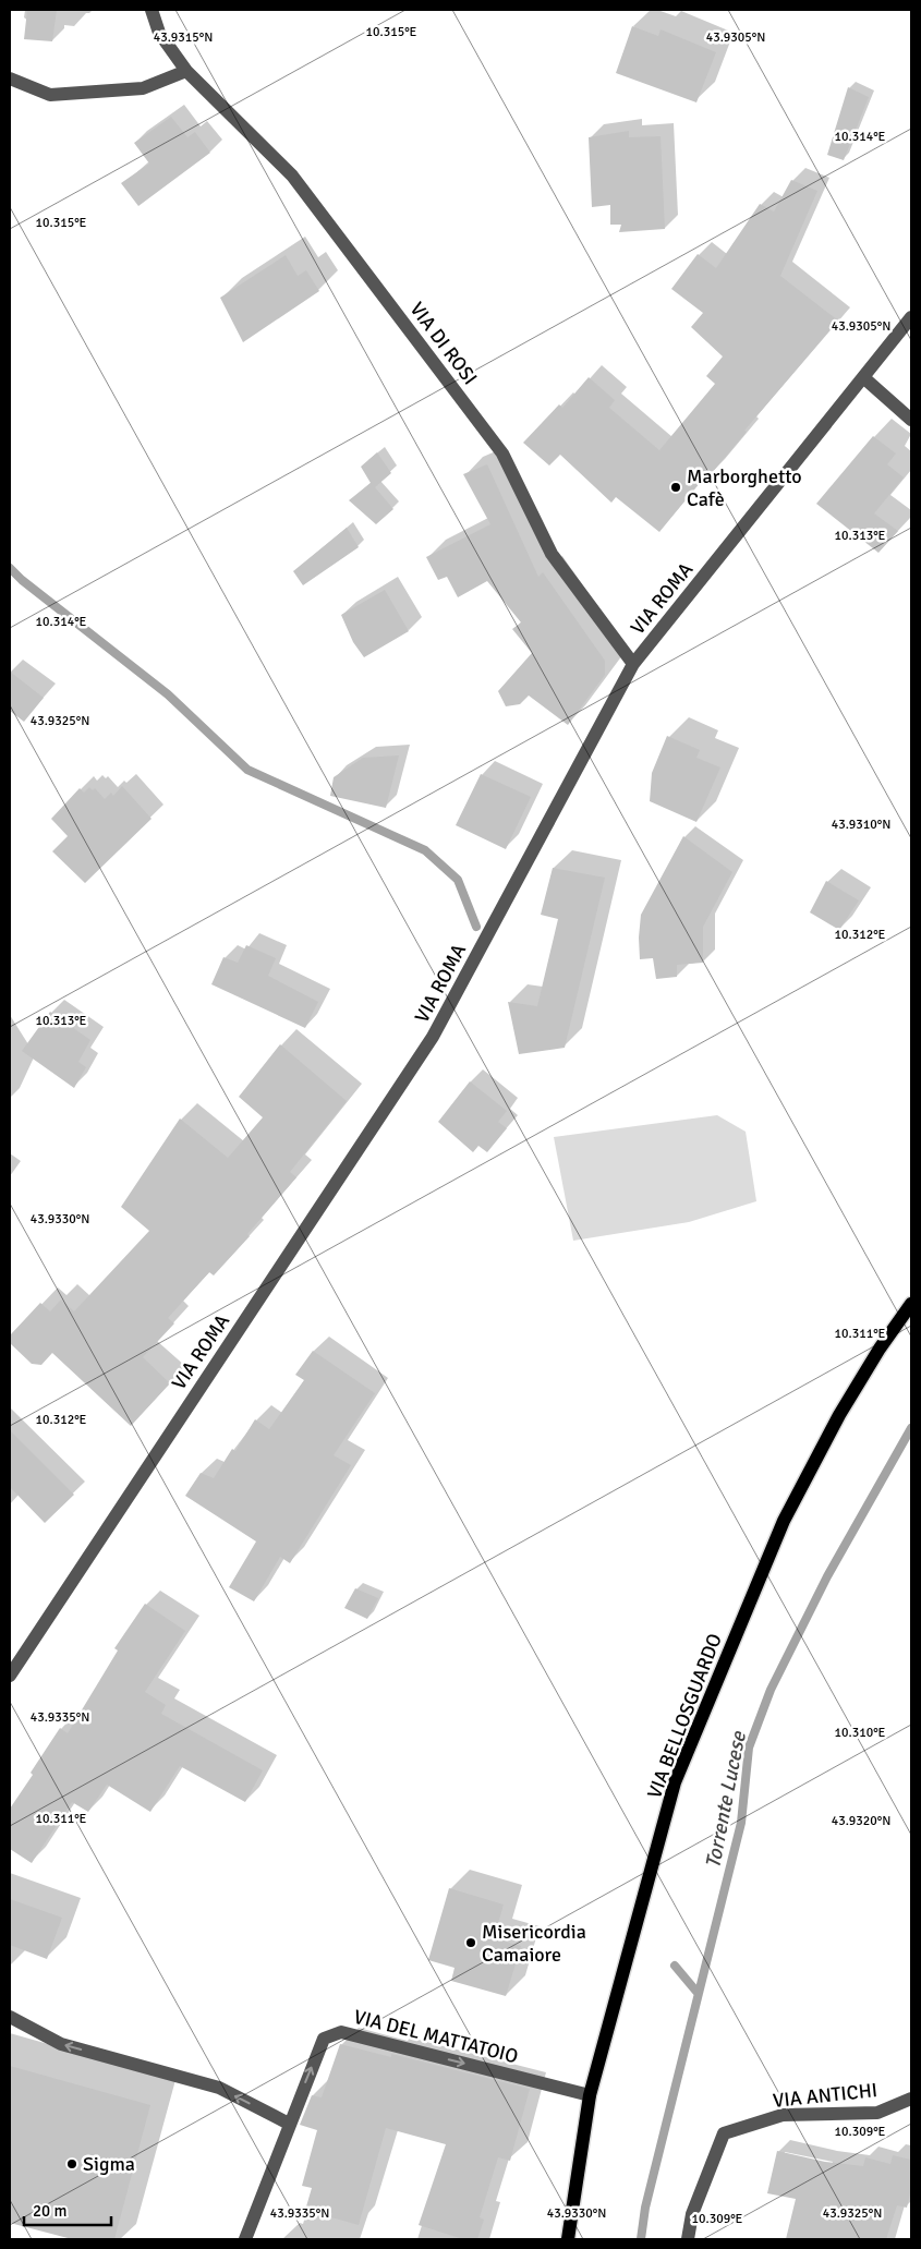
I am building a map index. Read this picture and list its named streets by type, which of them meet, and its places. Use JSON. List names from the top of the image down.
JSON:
{
  "streets": {
    "main road": ["VIA BELLOSGUARDO"],
    "street": [
      "VIA DI ROSI",
      "VIA ROMA",
      "VIA DEL MATTATOIO",
      "VIA ANTICHI"
    ]
  },
  "crossings": [
    ["VIA DI ROSI", "VIA ROMA"],
    ["VIA BELLOSGUARDO", "VIA DEL MATTATOIO"]
  ],
  "one_way": ["VIA DEL MATTATOIO"],
  "water": ["Torrente Lucese"],
  "places": ["Marborghetto Cafè", "Misericordia Camaiore", "Sigma"],
  "scale_bar": "20 m",
  "coordinates": [
    "10.315°E",
    "43.9315°N",
    "43.9305°N",
    "10.314°E",
    "10.313°E",
    "43.9325°N",
    "43.9310°N",
    "10.312°E",
    "43.9330°N",
    "10.311°E",
    "43.9335°N",
    "10.310°E",
    "43.9320°N",
    "10.309°E"
  ]
}
